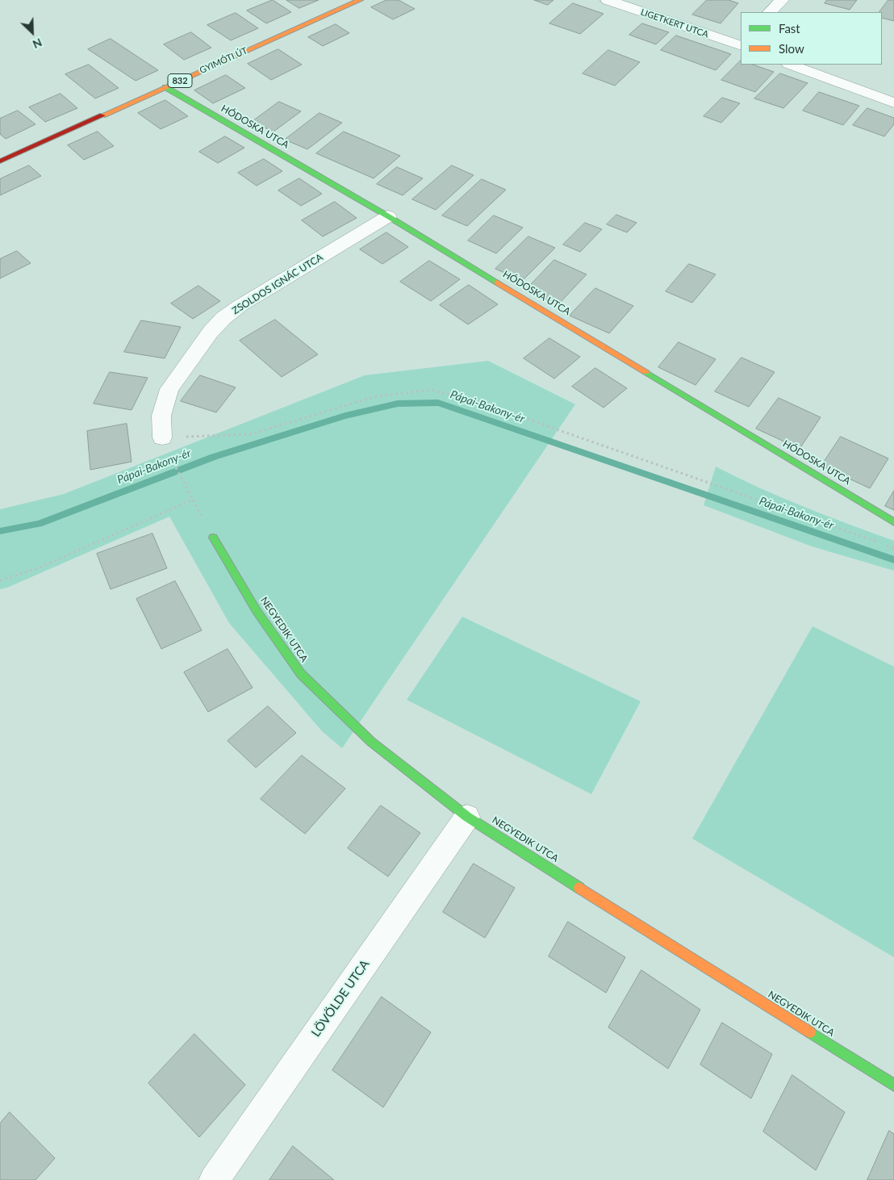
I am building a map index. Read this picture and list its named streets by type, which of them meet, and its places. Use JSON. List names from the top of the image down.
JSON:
{
  "streets": {
    "street": [
      "LIGETKERT UTCA",
      "GYIMÓTI ÚT",
      "832",
      "HÓDOSKA UTCA",
      "ZSOLDOS IGNÁC UTCA",
      "NEGYEDIK UTCA",
      "LÖVÖLDE UTCA"
    ]
  },
  "crossings": [
    ["GYIMÓTI ÚT", "HÓDOSKA UTCA"],
    ["HÓDOSKA UTCA", "ZSOLDOS IGNÁC UTCA"],
    ["NEGYEDIK UTCA", "LÖVÖLDE UTCA"]
  ],
  "water": ["Pápai-Bakony-ér"],
  "legend": ["Fast", "Slow"],
  "north": "bottom right"
}
